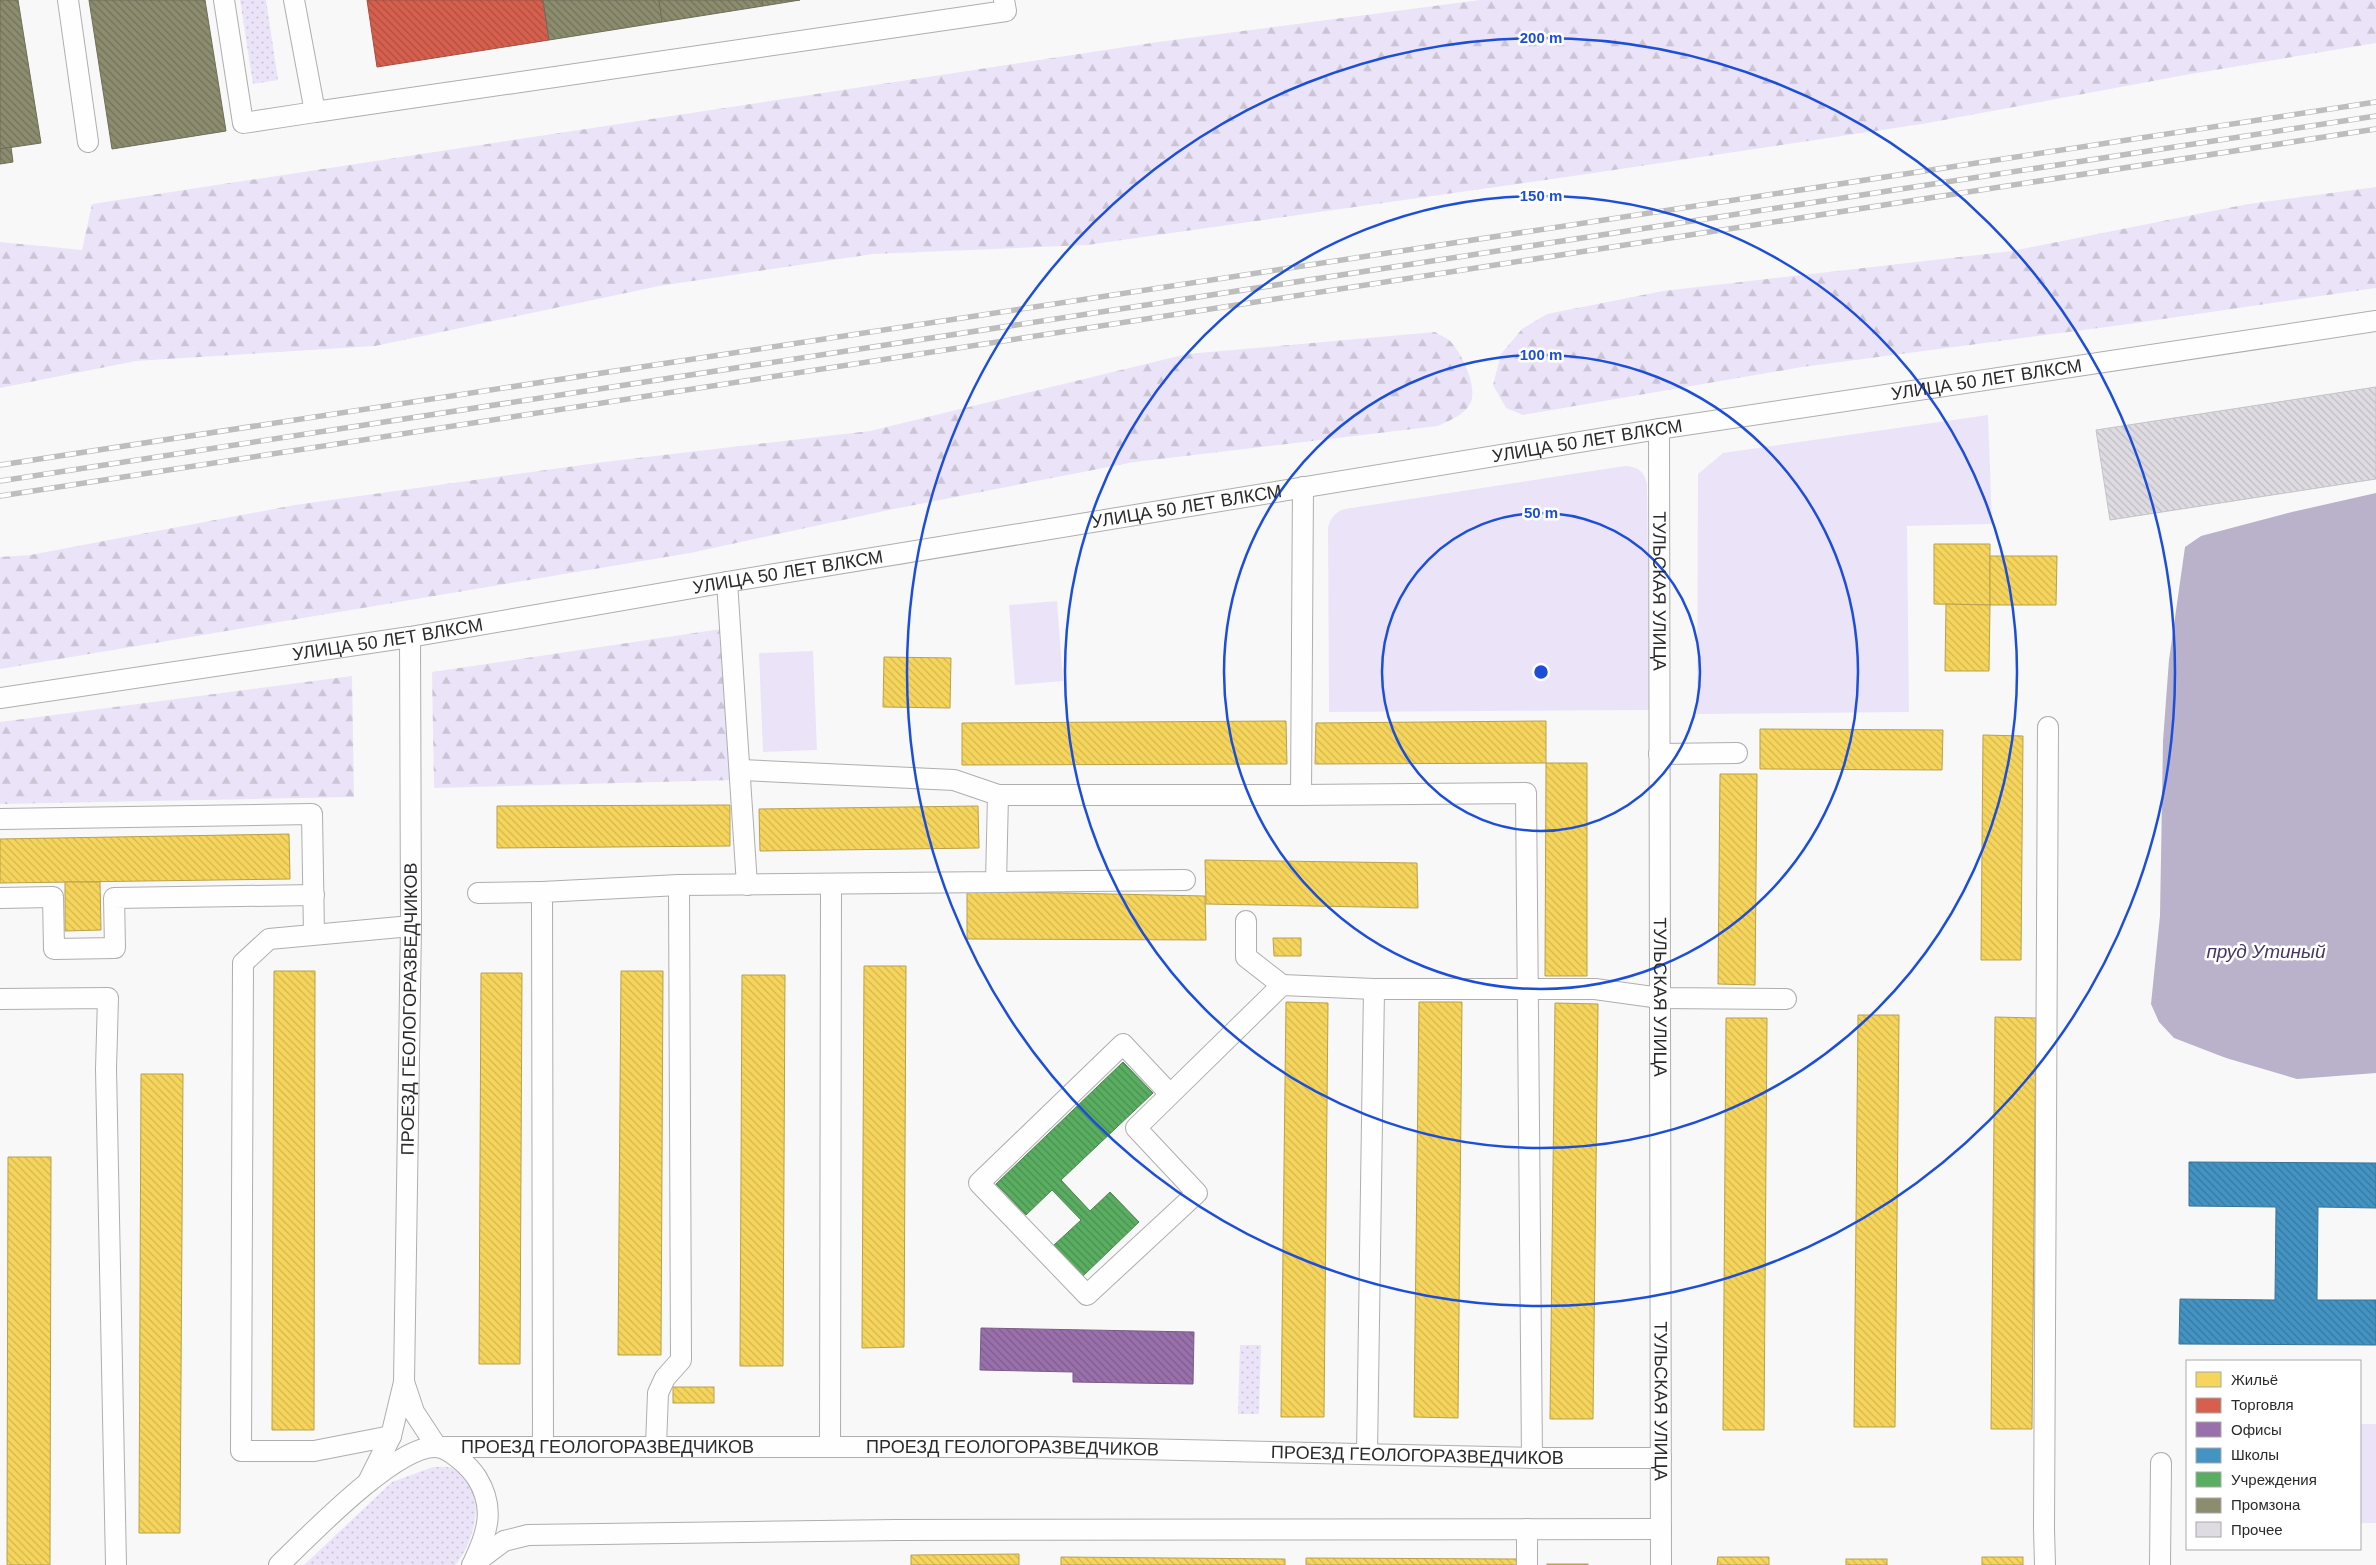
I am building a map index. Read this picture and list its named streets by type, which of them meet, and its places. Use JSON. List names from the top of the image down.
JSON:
{
  "streets": {
    "street": ["УЛИЦА 50 ЛЕТ ВЛКСМ", "ТУЛЬСКАЯ УЛИЦА", "ПРОЕЗД ГЕОЛОГОРАЗВЕДЧИКОВ"]
  },
  "crossings": [
    ["УЛИЦА 50 ЛЕТ ВЛКСМ", "ТУЛЬСКАЯ УЛИЦА"],
    ["УЛИЦА 50 ЛЕТ ВЛКСМ", "ПРОЕЗД ГЕОЛОГОРАЗВЕДЧИКОВ"],
    ["ТУЛЬСКАЯ УЛИЦА", "ПРОЕЗД ГЕОЛОГОРАЗВЕДЧИКОВ"]
  ],
  "water": ["пруд Утиный"],
  "legend": [
    "Жильё",
    "Торговля",
    "Офисы",
    "Школы",
    "Учреждения",
    "Промзона",
    "Прочее"
  ],
  "rings": [
    "200 m",
    "150 m",
    "100 m",
    "50 m"
  ]
}
